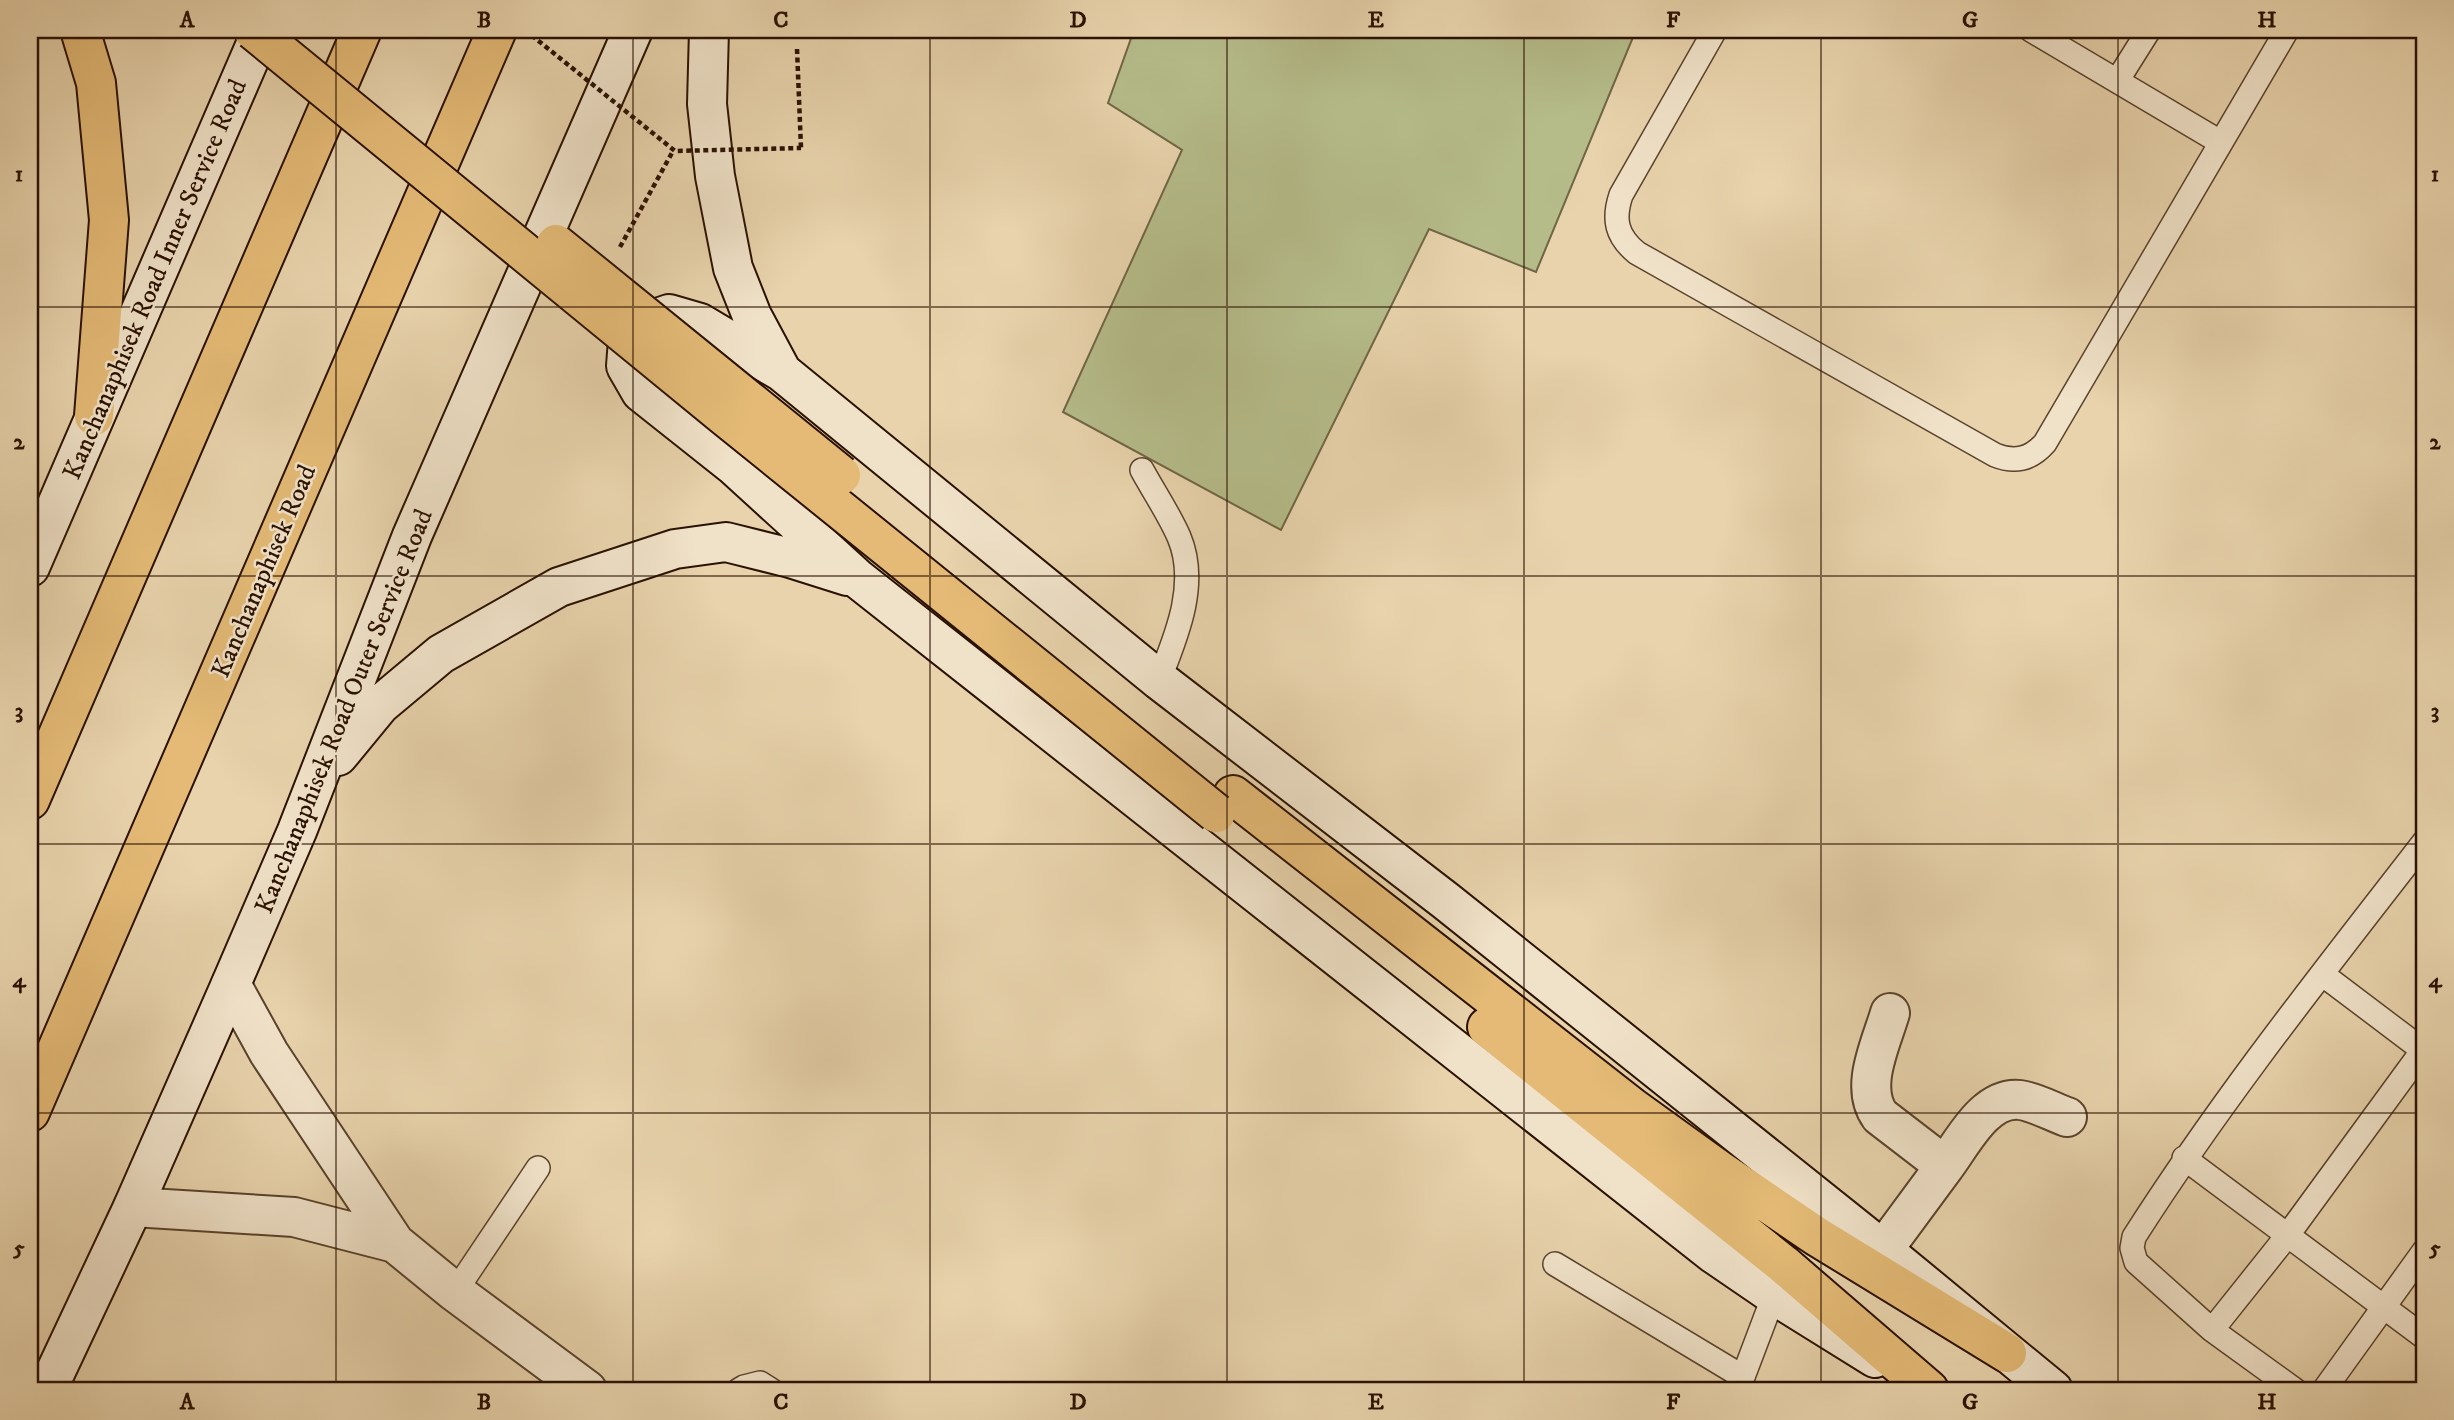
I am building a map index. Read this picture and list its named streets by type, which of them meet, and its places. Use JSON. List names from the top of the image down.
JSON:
{
  "streets": {
    "main road": ["Kanchanaphisek Road Inner Service Road", "Kanchanaphisek Road", "Kanchanaphisek Road Outer Service Road"]
  },
  "grid": {
    "columns": [
      "A",
      "B",
      "C",
      "D",
      "E",
      "F",
      "G",
      "H"
    ],
    "rows": [
      "1",
      "2",
      "3",
      "4",
      "5"
    ]
  }
}
